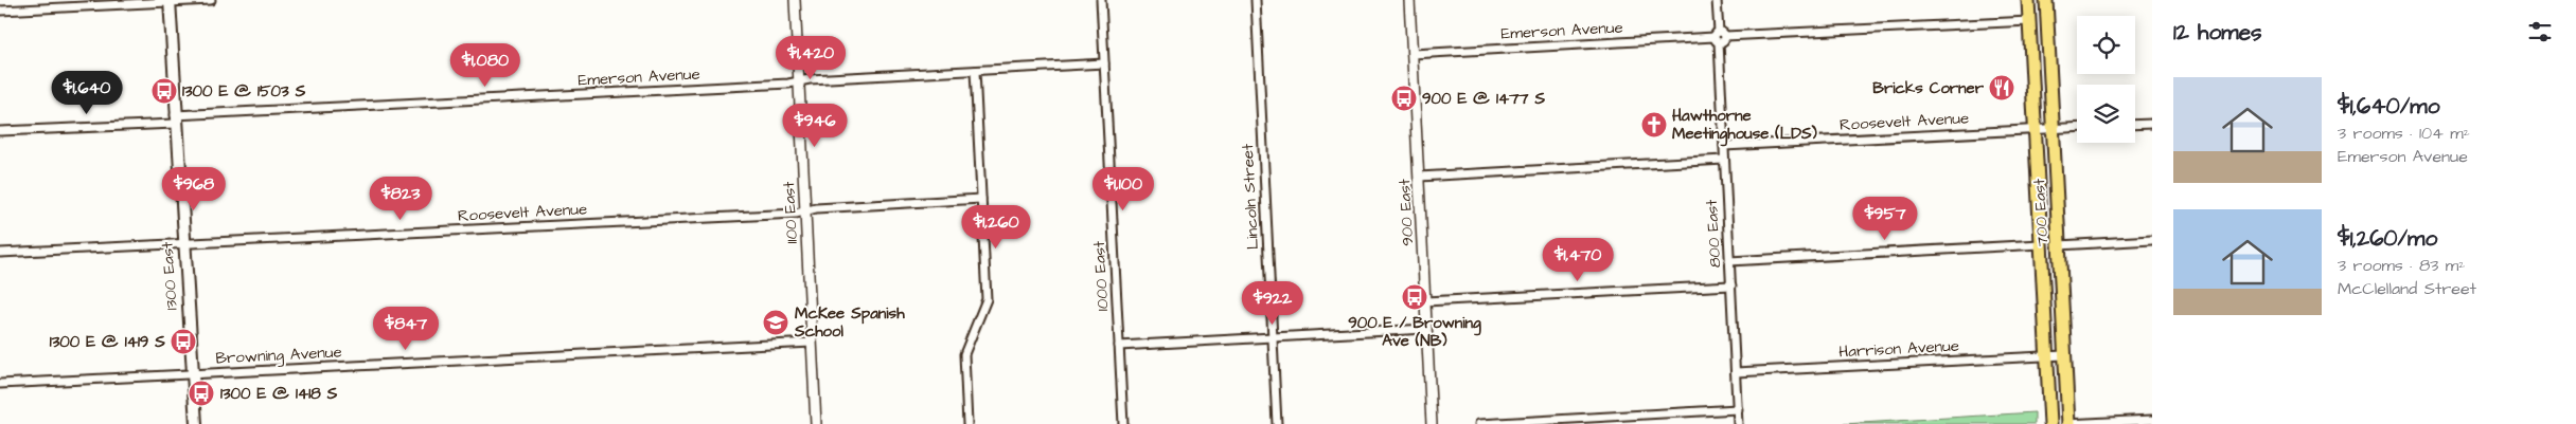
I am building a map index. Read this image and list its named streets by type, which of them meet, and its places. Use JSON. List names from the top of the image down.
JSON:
{
  "streets": {
    "main road": ["700 East", "1300 East"],
    "street": [
      "Emerson Avenue",
      "Roosevelt Avenue",
      "Lincoln Street",
      "1100 East",
      "900 East",
      "800 East",
      "1000 East",
      "Harrison Avenue",
      "Browning Avenue"
    ]
  },
  "crossings": [
    ["Emerson Avenue", "1100 East"],
    ["Emerson Avenue", "900 East"],
    ["Emerson Avenue", "700 East"],
    ["Emerson Avenue", "800 East"],
    ["Emerson Avenue", "1300 East"],
    ["Emerson Avenue", "1000 East"],
    ["Roosevelt Avenue", "1100 East"],
    ["Roosevelt Avenue", "700 East"],
    ["Roosevelt Avenue", "800 East"],
    ["Roosevelt Avenue", "1300 East"],
    ["1100 East", "Browning Avenue"],
    ["700 East", "Harrison Avenue"],
    ["800 East", "Harrison Avenue"],
    ["1300 East", "Browning Avenue"]
  ],
  "places": {
    "restaurant": ["Bricks Corner"],
    "bus stop": [
      "1300 E @ 1503 S",
      "900 E @ 1477 S",
      "900 E / Browning Ave (NB)",
      "1300 E @ 1419 S",
      "1300 E @ 1418 S"
    ],
    "church": ["Hawthorne Meetinghouse (LDS)"],
    "school or university": ["McKee Spanish School"]
  },
  "page": {
    "heading": "12 homes",
    "price": [
      "$1,420",
      "$1,080",
      "$1,640",
      "$946",
      "$968",
      "$1,100",
      "$823",
      "$957",
      "$1,260",
      "$1,470",
      "$922",
      "$847"
    ],
    "list": [
      {
        "name": "$1,640/mo",
        "note": "3 rooms · 104 m² · Emerson Avenue"
      },
      {
        "name": "$1,260/mo",
        "note": "3 rooms · 83 m² · McClelland Street"
      }
    ]
  }
}
